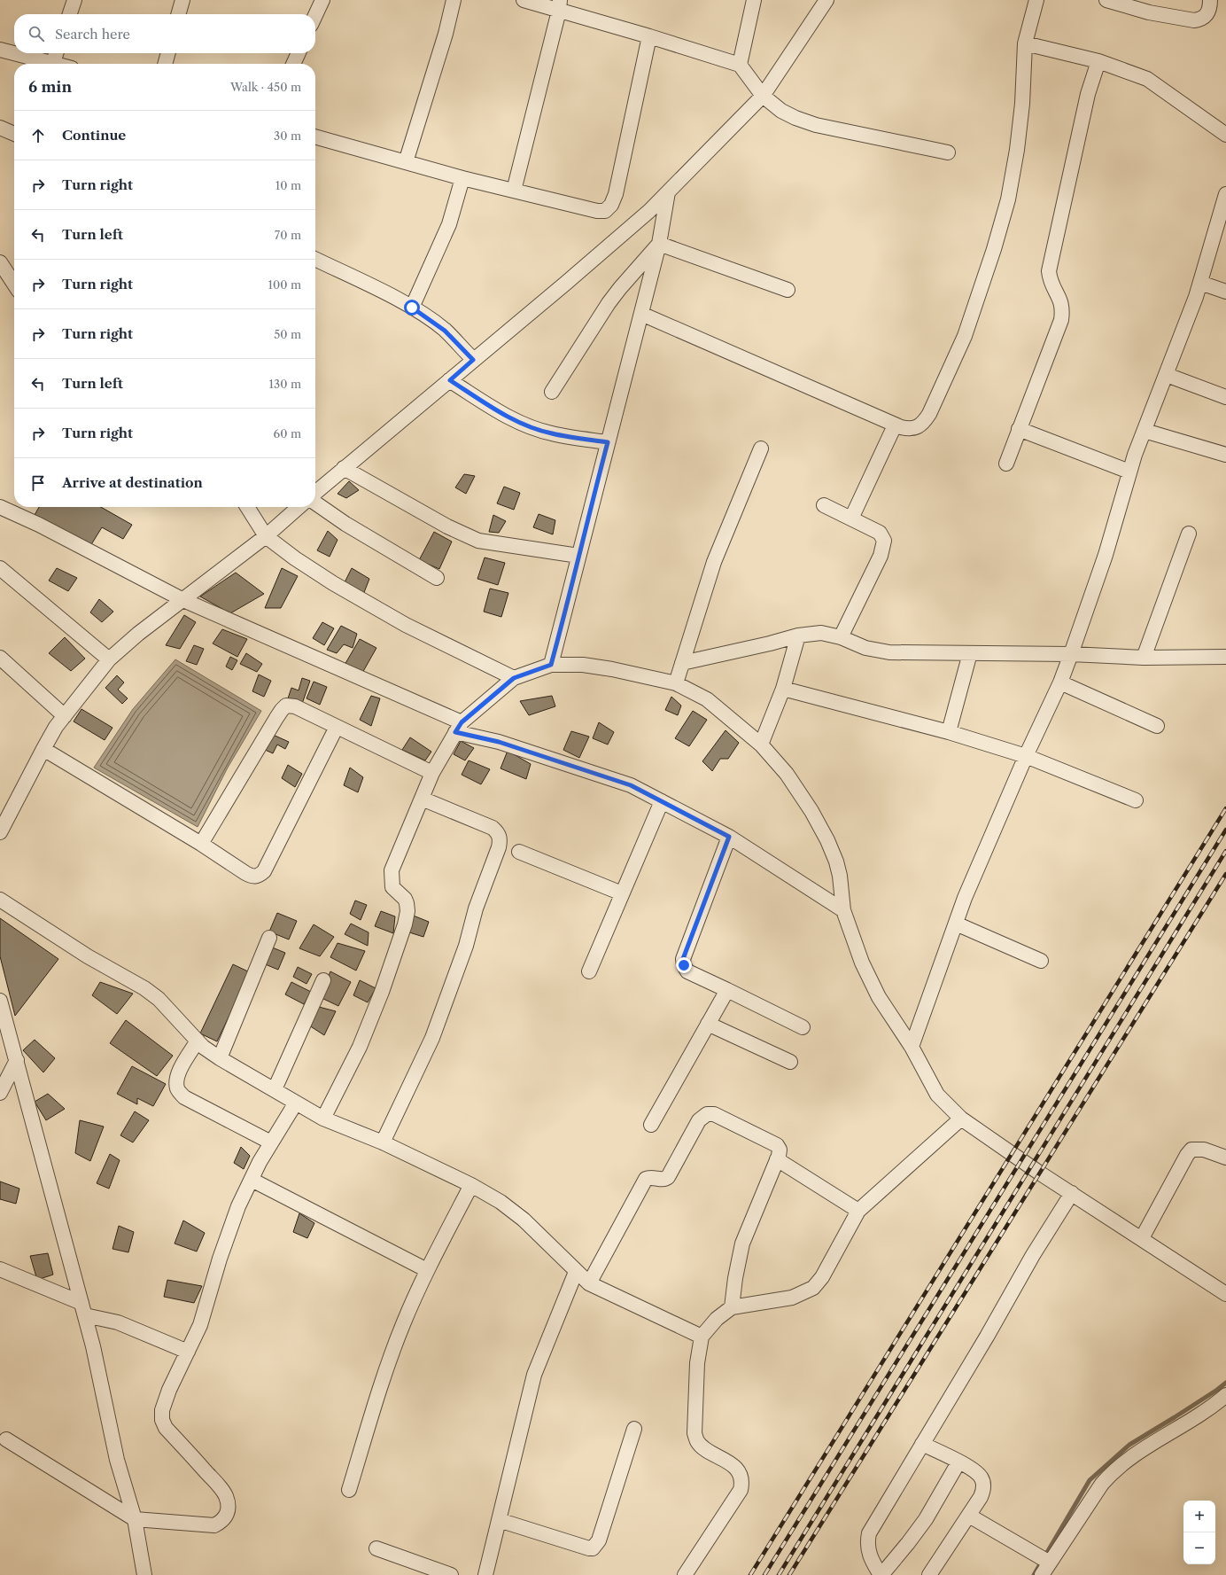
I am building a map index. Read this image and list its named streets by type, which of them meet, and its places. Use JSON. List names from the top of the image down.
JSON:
{
  "page": {
    "search": "Search here",
    "heading": ["6 min", "Walk · 450 m"],
    "list": [
      ["Continue", "30 m"],
      ["Turn right", "10 m"],
      ["Turn left", "70 m"],
      ["Turn right", "100 m"],
      ["Turn right", "50 m"],
      ["Turn left", "130 m"],
      ["Turn right", "60 m"],
      "Arrive at destination"
    ],
    "map_buttons": ["+", "−"]
  }
}
